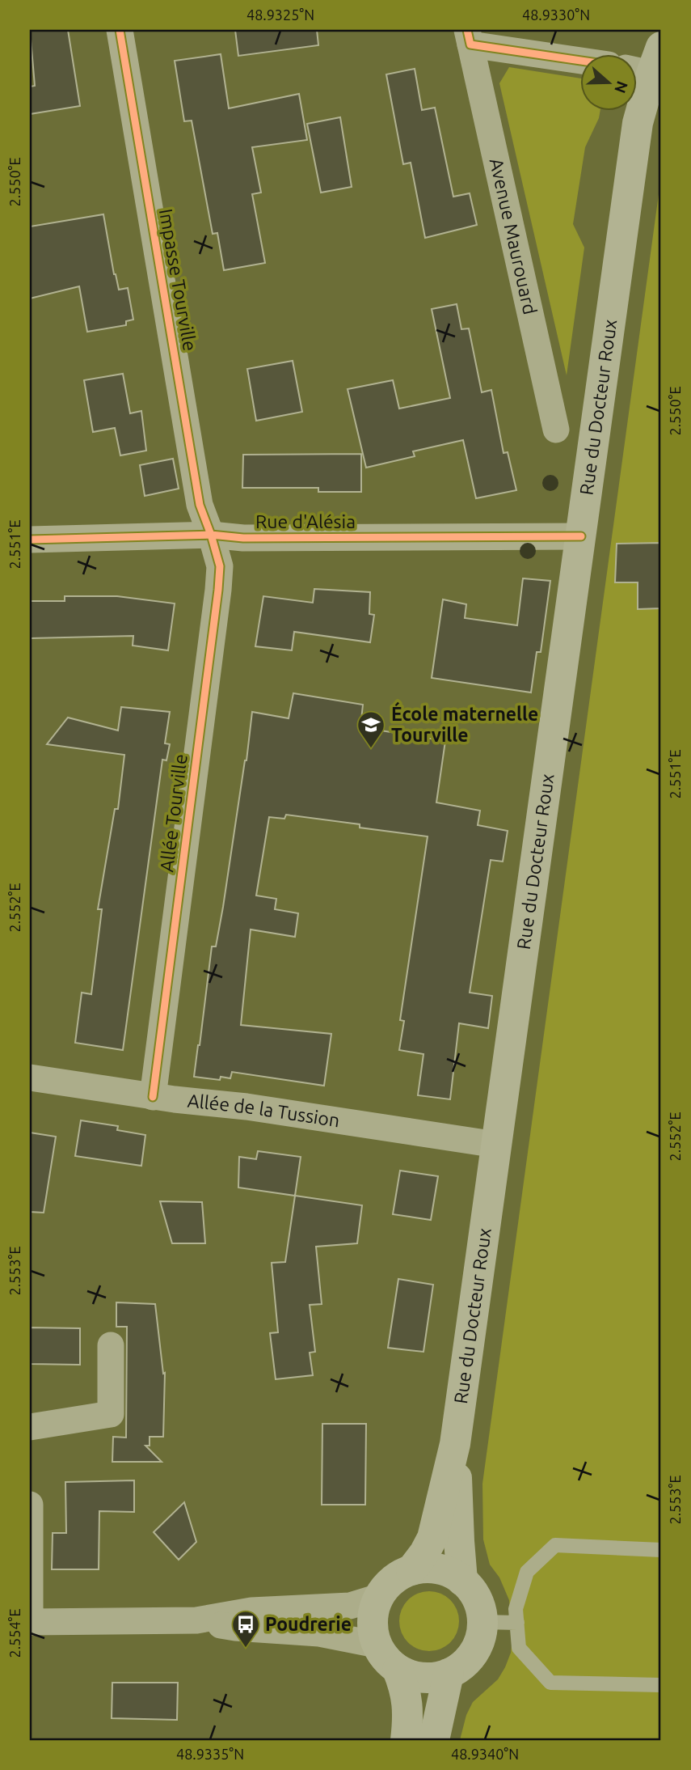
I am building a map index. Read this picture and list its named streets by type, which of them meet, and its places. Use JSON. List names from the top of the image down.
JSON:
{
  "streets": {
    "main road": ["Rue du Docteur Roux"],
    "street": [
      "Avenue Maurouard",
      "Impasse Tourville",
      "Rue d'Alésia",
      "Allée Tourville",
      "Allée de la Tussion"
    ]
  },
  "crossings": [
    ["Impasse Tourville", "Rue d'Alésia"],
    ["Impasse Tourville", "Allée Tourville"],
    ["Rue du Docteur Roux", "Rue d'Alésia"],
    ["Rue du Docteur Roux", "Allée de la Tussion"],
    ["Rue d'Alésia", "Allée Tourville"],
    ["Allée Tourville", "Allée de la Tussion"]
  ],
  "places": {
    "school or university": ["École maternelle Tourville"],
    "bus stop": ["Poudrerie"]
  },
  "north": "right",
  "coordinates": [
    "48.9325°N",
    "48.9330°N",
    "2.550°E",
    "2.551°E",
    "2.552°E",
    "2.553°E",
    "2.554°E",
    "48.9335°N",
    "48.9340°N"
  ]
}
